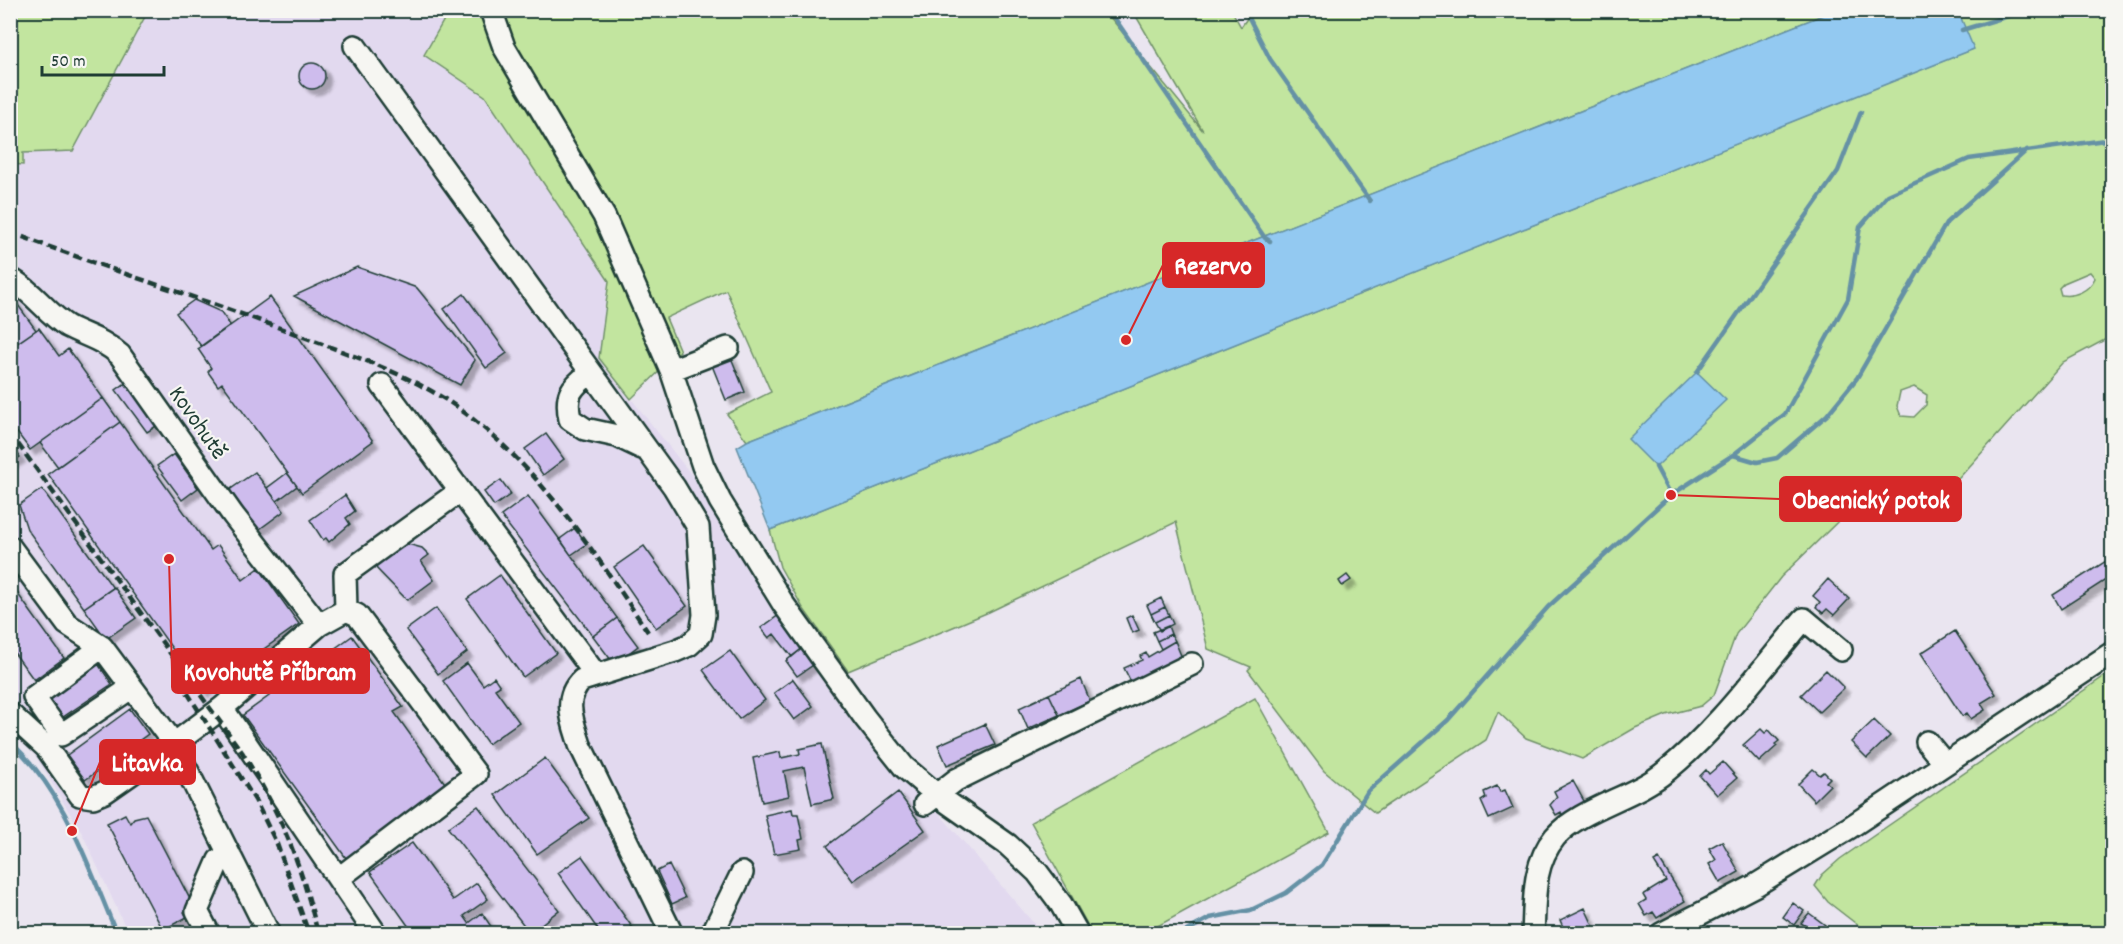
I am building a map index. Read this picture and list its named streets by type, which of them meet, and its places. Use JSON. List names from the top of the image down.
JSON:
{
  "streets": {
    "street": ["Kovohutě"]
  },
  "places": [
    "Rezervo",
    "Obecnický potok",
    "Kovohutě Příbram",
    "Litavka"
  ],
  "scale_bar": "50 m"
}
